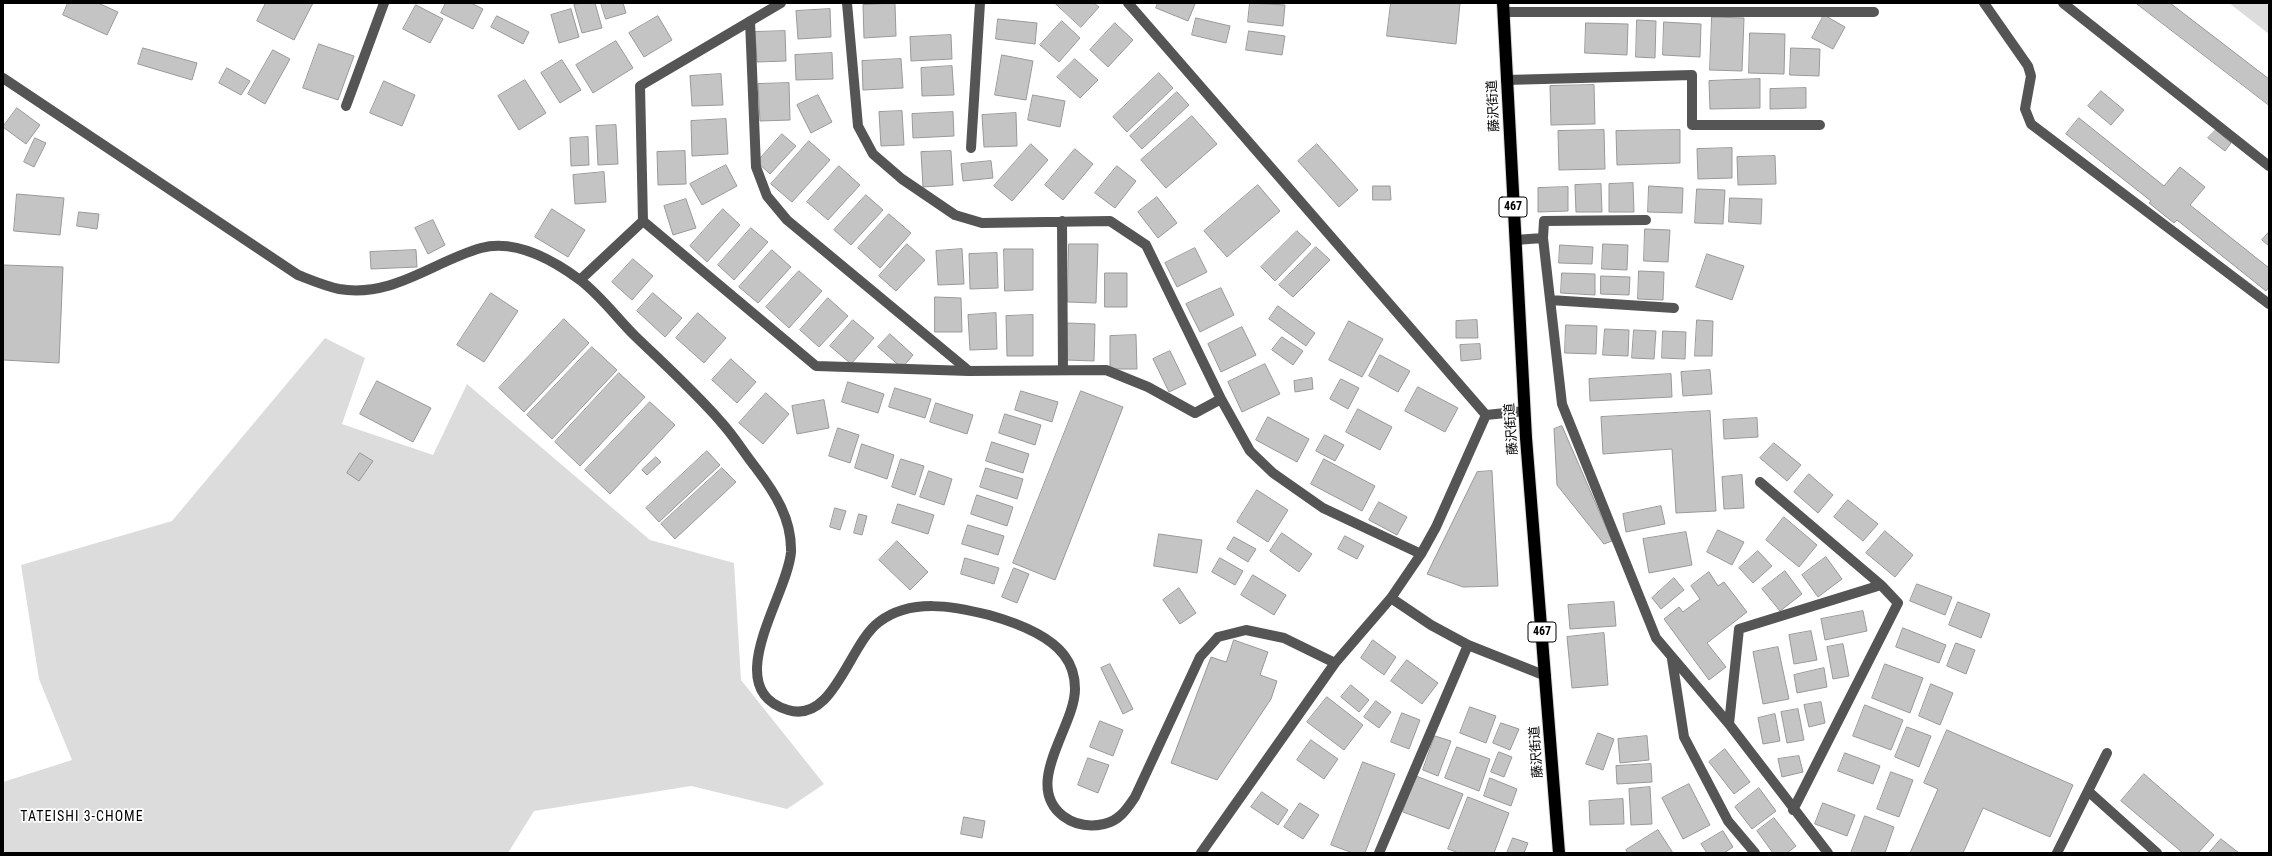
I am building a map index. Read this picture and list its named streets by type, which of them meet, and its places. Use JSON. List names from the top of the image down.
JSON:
{
  "streets": {
    "highway": ["藤沢街道", "467"]
  },
  "districts": ["TATEISHI 3-CHOME"]
}
